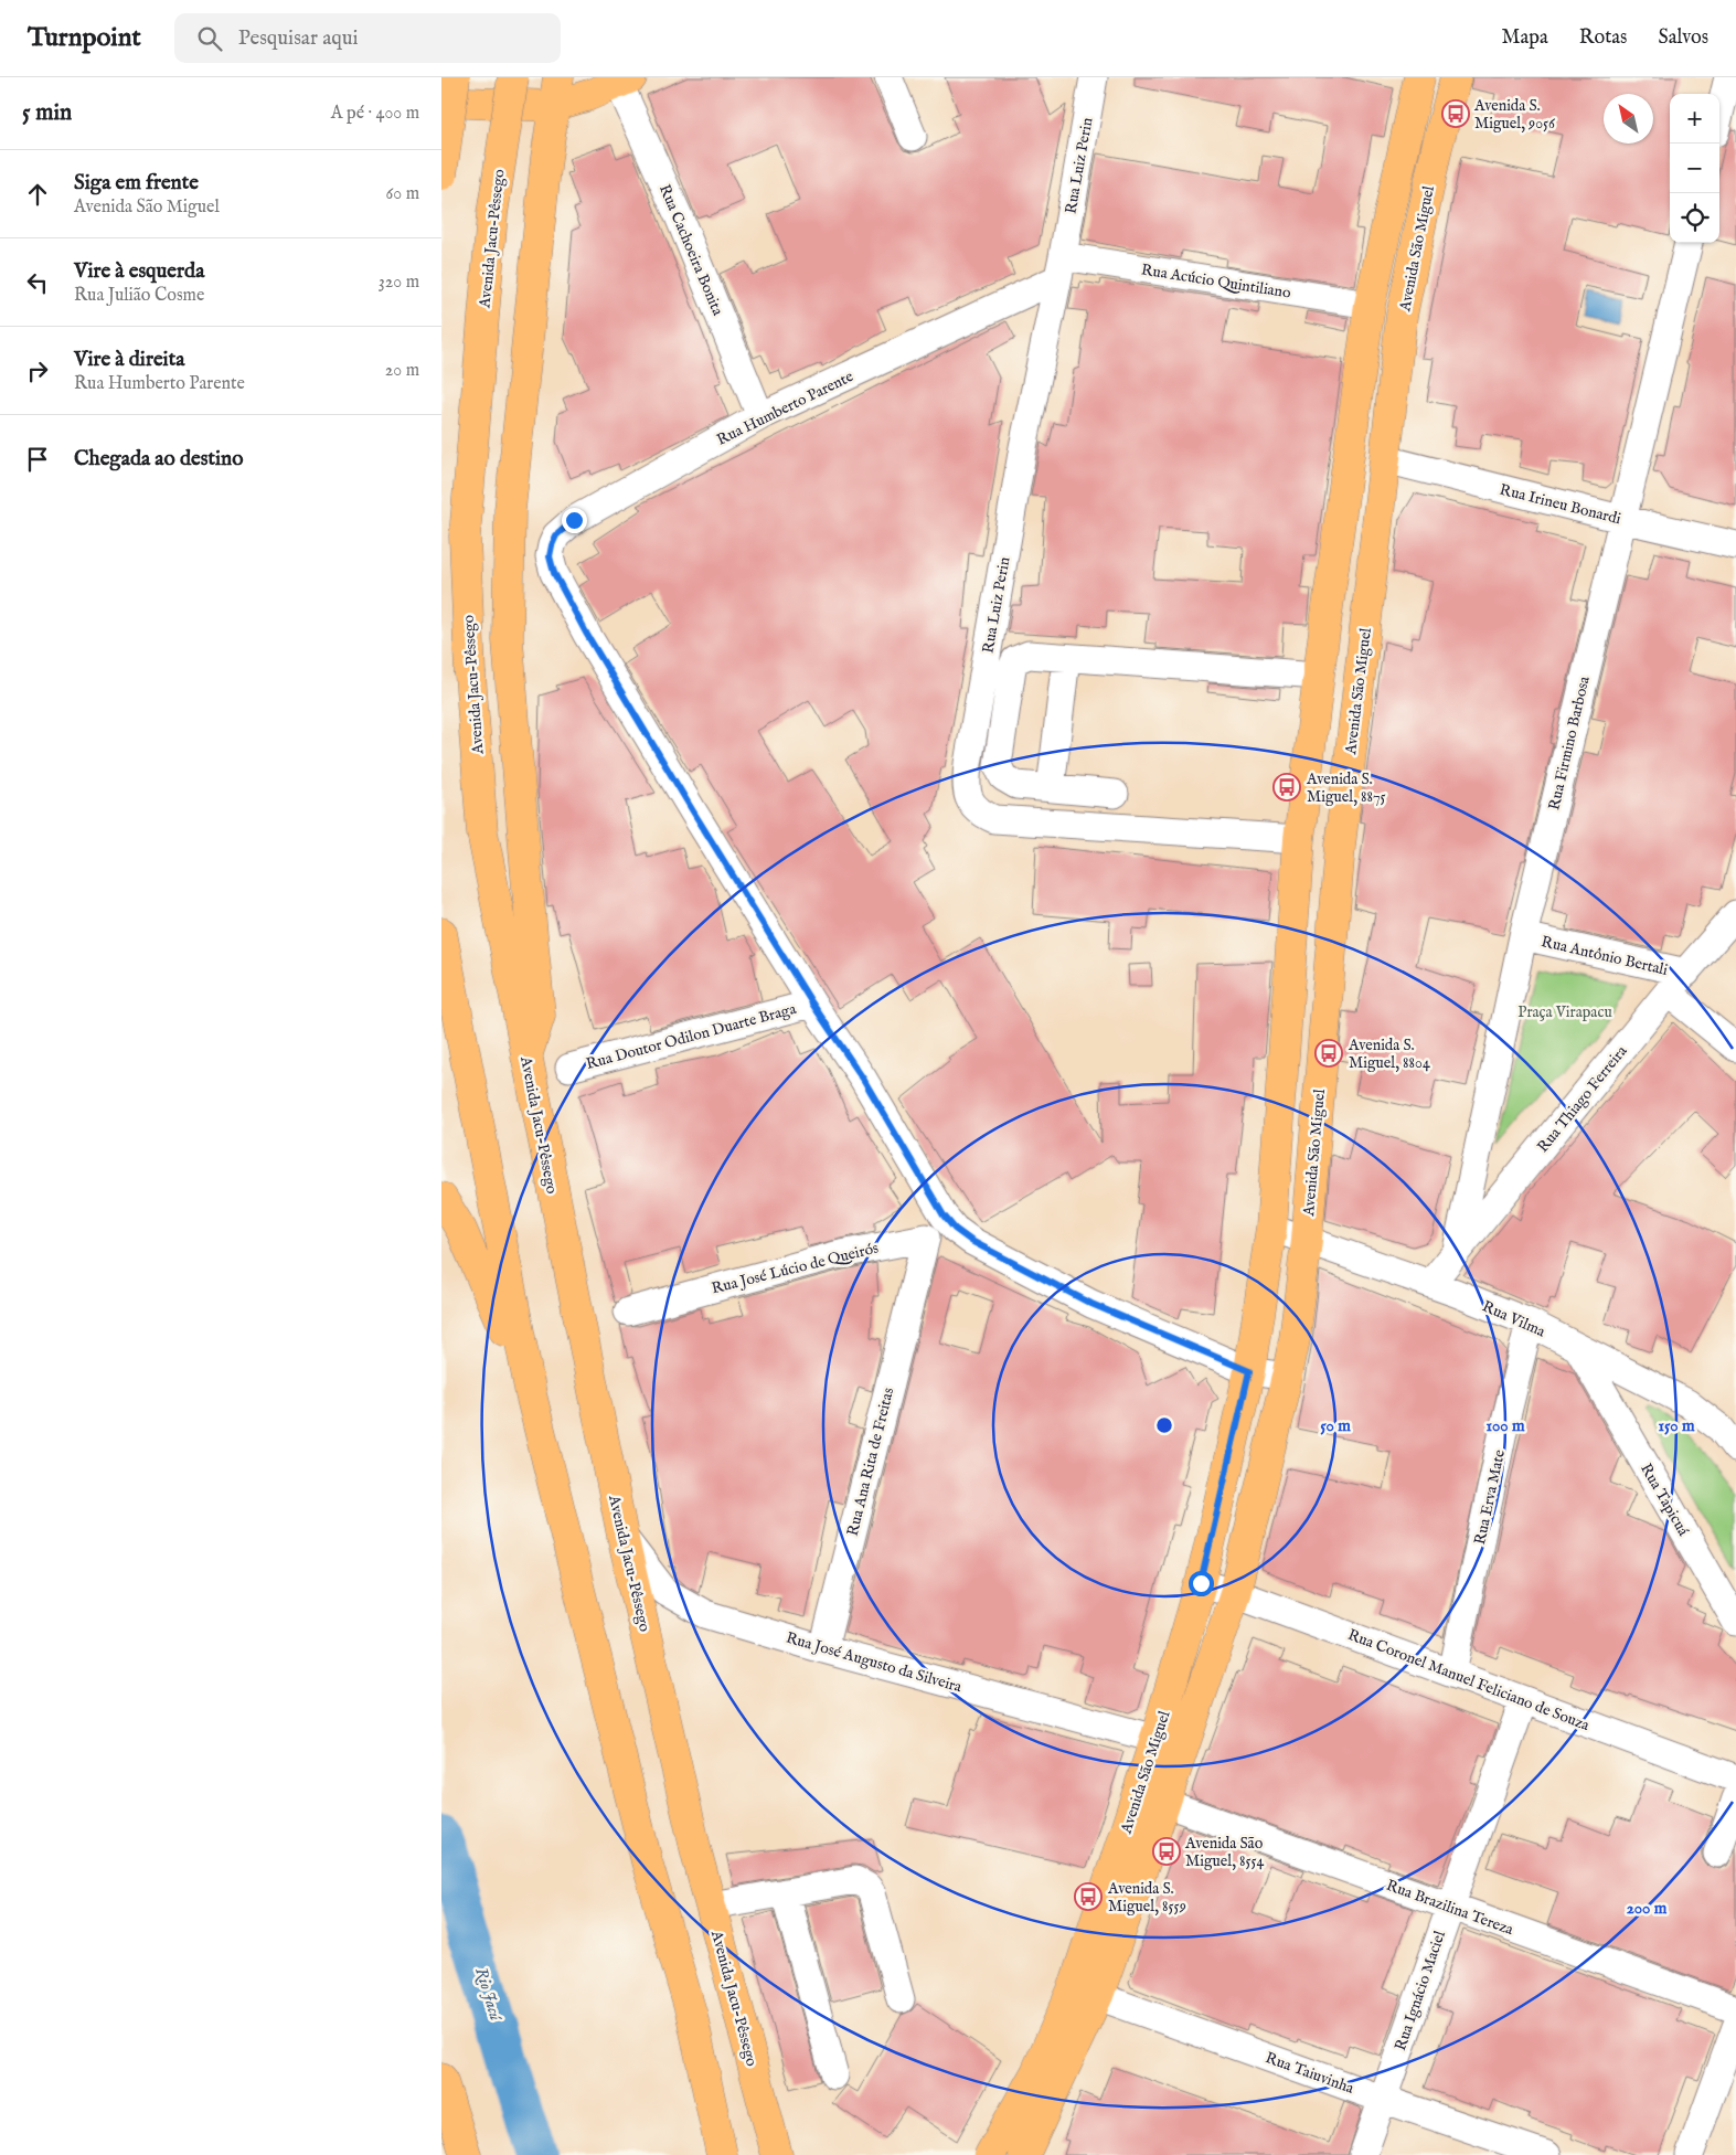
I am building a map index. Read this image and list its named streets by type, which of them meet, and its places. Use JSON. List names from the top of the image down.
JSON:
{
  "streets": {
    "main road": ["Avenida Jacu-Pêssego", "Avenida São Miguel"],
    "street": [
      "Rua Luiz Perin",
      "Rua Cachoeira Bonita",
      "Rua Acúcio Quintiliano",
      "Rua Humberto Parente",
      "Rua Irineu Bonardi",
      "Rua Firmino Barbosa",
      "Rua Antônio Bertali",
      "Rua Doutor Odilon Duarte Braga",
      "Rua Thiago Ferreira",
      "Rua José Lúcio de Queirós",
      "Rua Vilma",
      "Rua Ana Rita de Freitas",
      "Rua Erva Mate",
      "Rua Tapicuá",
      "Rua José Augusto da Silveira",
      "Rua Coronel Manuel Feliciano de Souza",
      "Rua Brazilina Tereza",
      "Rua Ignácio Maciel",
      "Rua Taiuvinha"
    ]
  },
  "crossings": [
    ["Rua Luiz Perin", "Avenida São Miguel"],
    ["Rua Luiz Perin", "Rua Acúcio Quintiliano"],
    ["Rua Luiz Perin", "Rua Humberto Parente"],
    ["Avenida Jacu-Pêssego", "Rua José Augusto da Silveira"],
    ["Avenida São Miguel", "Rua Acúcio Quintiliano"],
    ["Avenida São Miguel", "Rua Irineu Bonardi"],
    ["Avenida São Miguel", "Rua Vilma"],
    ["Avenida São Miguel", "Rua José Augusto da Silveira"],
    ["Avenida São Miguel", "Rua Coronel Manuel Feliciano de Souza"],
    ["Avenida São Miguel", "Rua Brazilina Tereza"],
    ["Avenida São Miguel", "Rua Taiuvinha"],
    ["Rua Cachoeira Bonita", "Rua Humberto Parente"],
    ["Rua Acúcio Quintiliano", "Rua Humberto Parente"],
    ["Rua Humberto Parente", "Rua Doutor Odilon Duarte Braga"],
    ["Rua Irineu Bonardi", "Rua Firmino Barbosa"],
    ["Rua Firmino Barbosa", "Rua Antônio Bertali"],
    ["Rua Firmino Barbosa", "Rua Thiago Ferreira"],
    ["Rua Antônio Bertali", "Rua Thiago Ferreira"],
    ["Rua Thiago Ferreira", "Rua Vilma"],
    ["Rua José Lúcio de Queirós", "Rua Ana Rita de Freitas"],
    ["Rua Vilma", "Rua Erva Mate"],
    ["Rua Vilma", "Rua Tapicuá"],
    ["Rua Ana Rita de Freitas", "Rua José Augusto da Silveira"],
    ["Rua Erva Mate", "Rua Coronel Manuel Feliciano de Souza"],
    ["Rua Coronel Manuel Feliciano de Souza", "Rua Ignácio Maciel"],
    ["Rua Brazilina Tereza", "Rua Ignácio Maciel"],
    ["Rua Ignácio Maciel", "Rua Taiuvinha"]
  ],
  "water": ["Rio Jacú"],
  "parks": ["Praça Virapacu"],
  "places": {
    "bus stop": [
      "Avenida S. Miguel, 9056",
      "Avenida S. Miguel, 8875",
      "Avenida S. Miguel, 8804",
      "Avenida São Miguel, 8554",
      "Avenida S. Miguel, 8559"
    ]
  },
  "north": "top left",
  "page": {
    "header": "Turnpoint",
    "search": "Pesquisar aqui",
    "nav": ["Mapa", "Rotas", "Salvos"],
    "heading": ["5 min", "A pé · 400 m"],
    "map_buttons": ["+", "−"],
    "list": [
      ["Siga em frente", "Avenida São Miguel", "60 m"],
      ["Vire à esquerda", "Rua Julião Cosme", "320 m"],
      ["Vire à direita", "Rua Humberto Parente", "20 m"],
      "Chegada ao destino"
    ]
  },
  "rings": [
    "50 m",
    "100 m",
    "150 m",
    "200 m"
  ]
}
